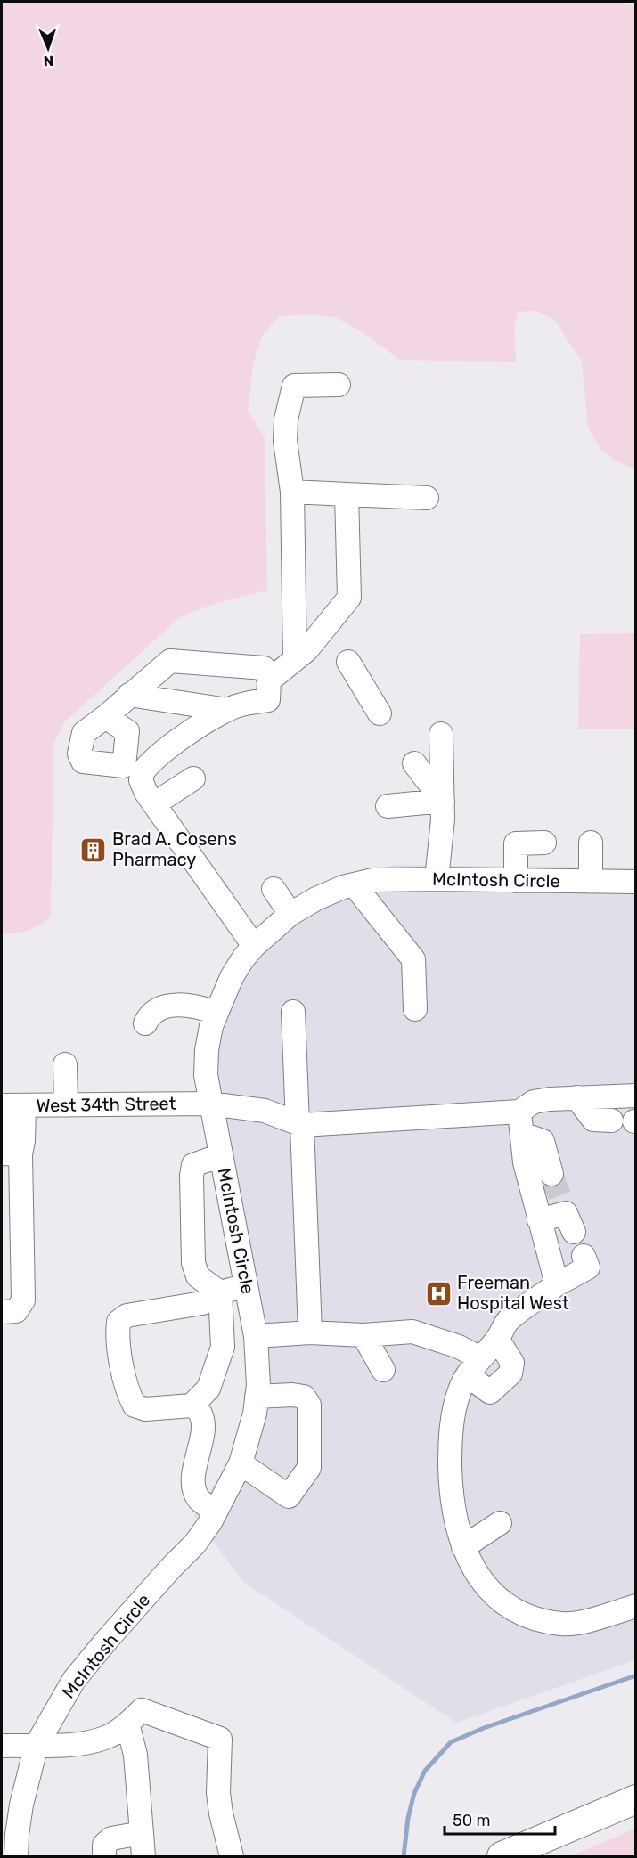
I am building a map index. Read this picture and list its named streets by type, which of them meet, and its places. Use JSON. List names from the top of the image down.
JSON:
{
  "streets": {
    "street": ["McIntosh Circle", "West 34th Street"]
  },
  "crossings": [
    ["McIntosh Circle", "West 34th Street"]
  ],
  "places": {
    "building": ["Brad A. Cosens Pharmacy"],
    "hospital": ["Freeman Hospital West"]
  },
  "scale_bar": "50 m",
  "north": "bottom"
}
